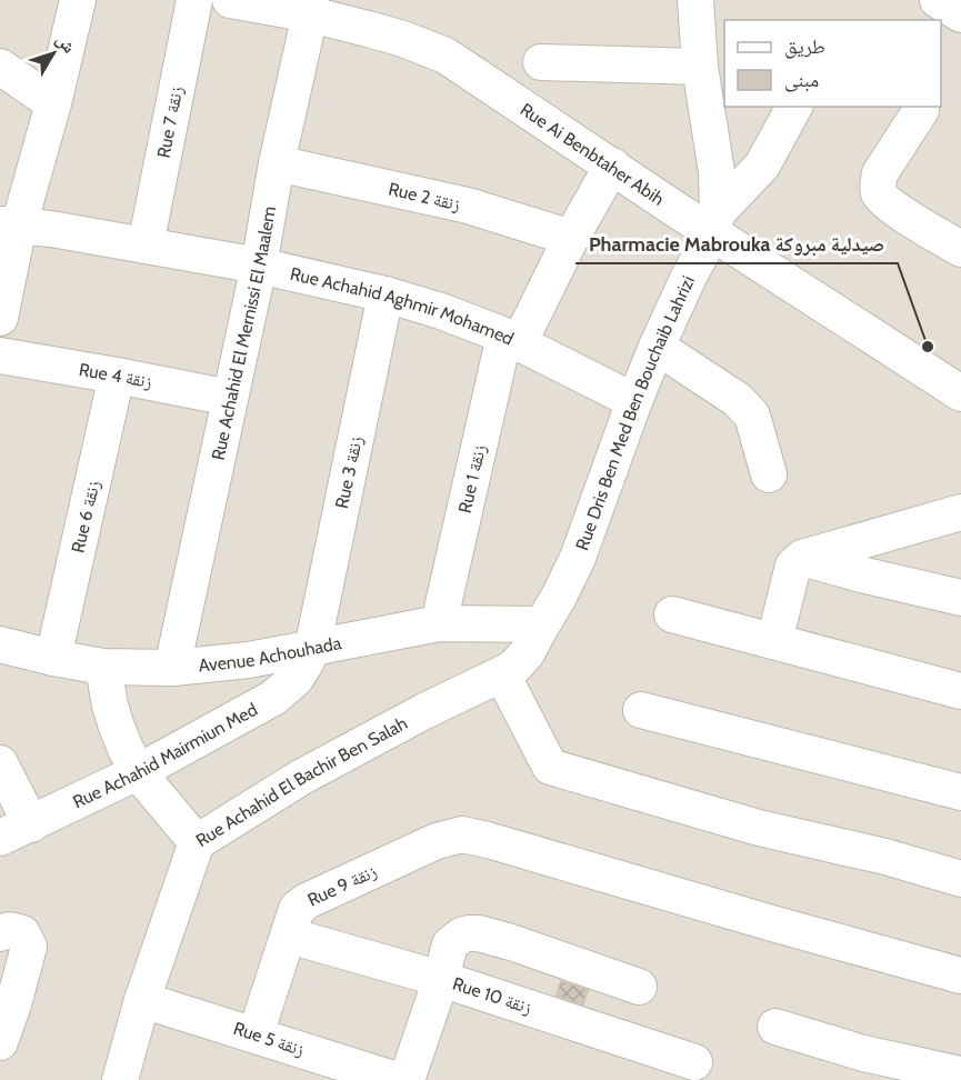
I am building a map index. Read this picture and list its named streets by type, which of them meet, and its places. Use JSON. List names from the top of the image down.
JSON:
{
  "streets": {
    "street": [
      "Rue 7 زنقة",
      "Rue Ai Benbtaher Abih",
      "Rue 2 زنقة",
      "Rue Achahid Aghmir Mohamed",
      "Rue Achahid El Mernissi El Maalem",
      "Rue 4 زنقة",
      "Rue Dris Ben Med Ben Bouchaib Lahrizi",
      "Rue 3 زنقة",
      "Rue 1 زنقة",
      "Rue 6 زنقة",
      "Avenue Achouhada",
      "Rue Achahid Mairmiun Med",
      "Rue Achahid El Bachir Ben Salah",
      "Rue 9 زنقة",
      "Rue 10 زنقة",
      "Rue 5 زنقة"
    ]
  },
  "crossings": [
    ["Rue 7 زنقة", "Rue Achahid Aghmir Mohamed"],
    ["Rue Ai Benbtaher Abih", "Rue Achahid El Mernissi El Maalem"],
    ["Rue Ai Benbtaher Abih", "Rue Dris Ben Med Ben Bouchaib Lahrizi"],
    ["Rue Ai Benbtaher Abih", "Rue 1 زنقة"],
    ["Rue 2 زنقة", "Rue Achahid El Mernissi El Maalem"],
    ["Rue 2 زنقة", "Rue 1 زنقة"],
    ["Rue Achahid Aghmir Mohamed", "Rue Achahid El Mernissi El Maalem"],
    ["Rue Achahid Aghmir Mohamed", "Rue Dris Ben Med Ben Bouchaib Lahrizi"],
    ["Rue Achahid Aghmir Mohamed", "Rue 3 زنقة"],
    ["Rue Achahid Aghmir Mohamed", "Rue 1 زنقة"],
    ["Rue Achahid El Mernissi El Maalem", "Rue 4 زنقة"],
    ["Rue Achahid El Mernissi El Maalem", "Avenue Achouhada"],
    ["Rue 4 زنقة", "Rue 6 زنقة"],
    ["Rue Dris Ben Med Ben Bouchaib Lahrizi", "Avenue Achouhada"],
    ["Rue Dris Ben Med Ben Bouchaib Lahrizi", "Rue Achahid El Bachir Ben Salah"],
    ["Rue 3 زنقة", "Avenue Achouhada"],
    ["Rue 3 زنقة", "Rue Achahid Mairmiun Med"],
    ["Rue 1 زنقة", "Avenue Achouhada"],
    ["Rue 6 زنقة", "Avenue Achouhada"],
    ["Avenue Achouhada", "Rue Achahid Mairmiun Med"],
    ["Avenue Achouhada", "Rue Achahid El Bachir Ben Salah"],
    ["Rue Achahid El Bachir Ben Salah", "Rue 5 زنقة"],
    ["Rue 9 زنقة", "Rue 10 زنقة"],
    ["Rue 9 زنقة", "Rue 5 زنقة"]
  ],
  "places": ["Pharmacie Mabrouka صيدلية مبروكة"],
  "legend": ["طريق", "مبنى"],
  "north": "top right"
}
